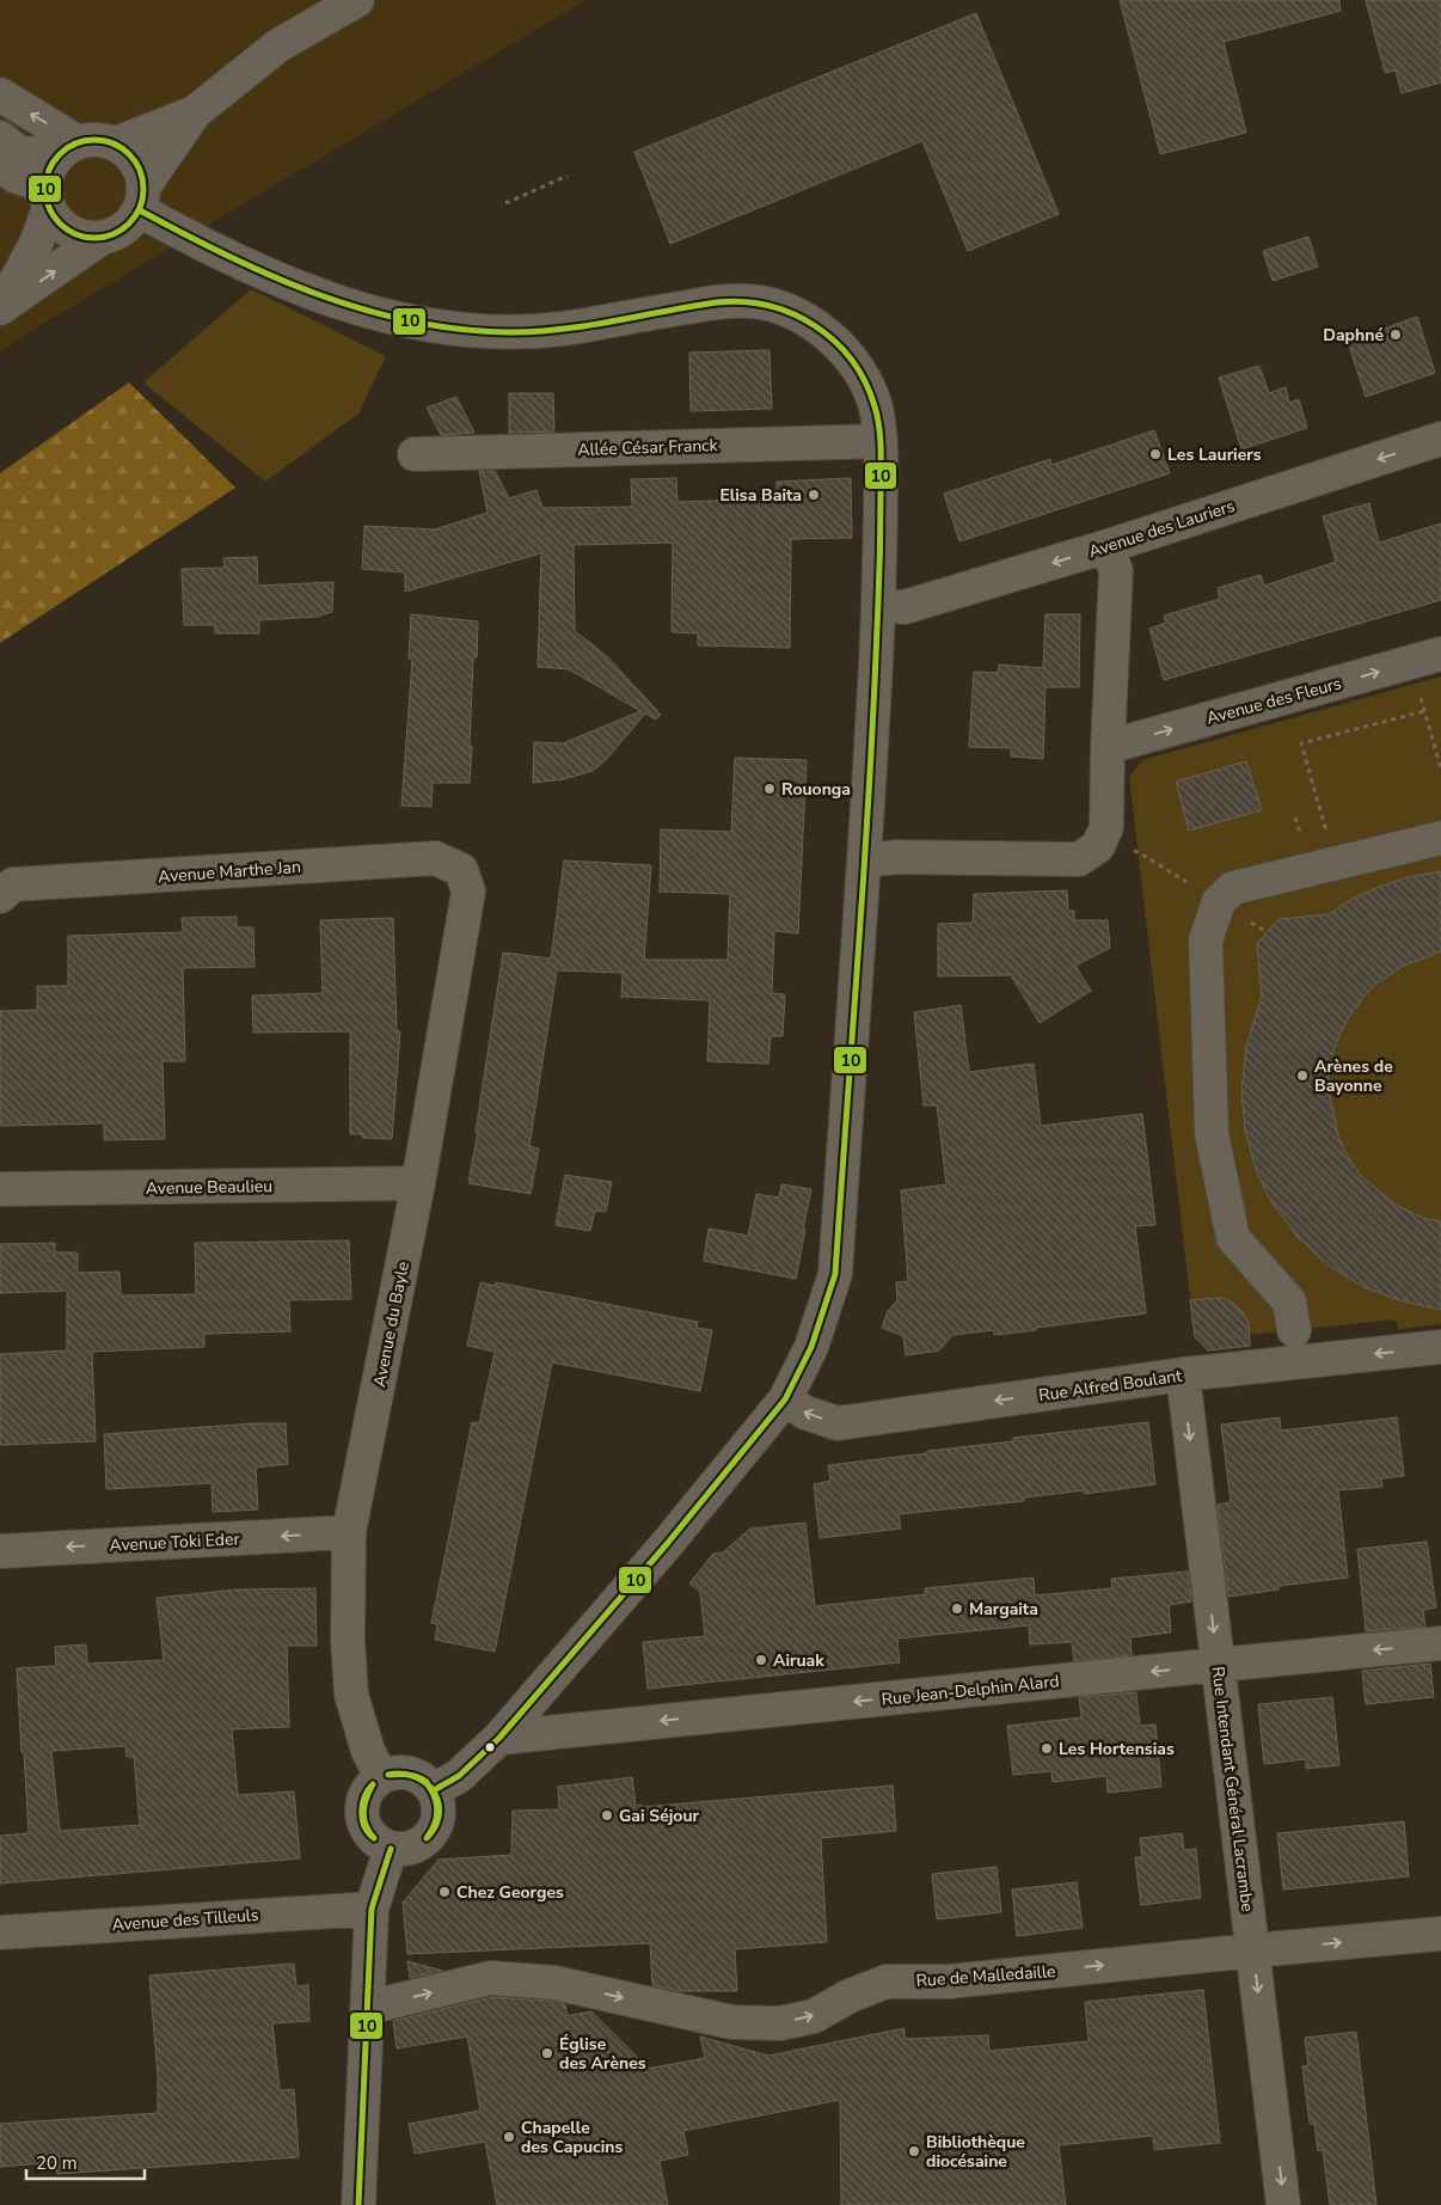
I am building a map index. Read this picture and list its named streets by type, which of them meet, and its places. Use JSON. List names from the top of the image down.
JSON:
{
  "streets": {
    "street": [
      "Allée César Franck",
      "Avenue des Lauriers",
      "Avenue des Fleurs",
      "Avenue Marthe Jan",
      "Avenue Beaulieu",
      "Avenue du Bayle",
      "Rue Alfred Boulant",
      "Avenue Toki Eder",
      "Rue Jean-Delphin Alard",
      "Rue Intendant Général Lacrambe",
      "Avenue des Tilleuls",
      "Rue de Malledaille"
    ]
  },
  "crossings": [
    ["Avenue Marthe Jan", "Avenue du Bayle"],
    ["Avenue Beaulieu", "Avenue du Bayle"],
    ["Avenue du Bayle", "Avenue Toki Eder"],
    ["Rue Alfred Boulant", "Rue Intendant Général Lacrambe"],
    ["Rue Jean-Delphin Alard", "Rue Intendant Général Lacrambe"],
    ["Rue Intendant Général Lacrambe", "Rue de Malledaille"]
  ],
  "one_way": [
    "Avenue des Lauriers",
    "Avenue des Fleurs",
    "Rue Alfred Boulant",
    "Avenue Toki Eder",
    "Rue Jean-Delphin Alard",
    "Rue Intendant Général Lacrambe",
    "Rue de Malledaille"
  ],
  "places": [
    "Daphné",
    "Les Lauriers",
    "Elisa Baita",
    "Rouonga",
    "Arènes de Bayonne",
    "Margaita",
    "Airuak",
    "Les Hortensias",
    "Gai Séjour",
    "Chez Georges",
    "Église des Arènes",
    "Chapelle des Capucins",
    "Bibliothèque diocésaine"
  ],
  "lines": ["transit line 10"],
  "scale_bar": "20 m"
}
